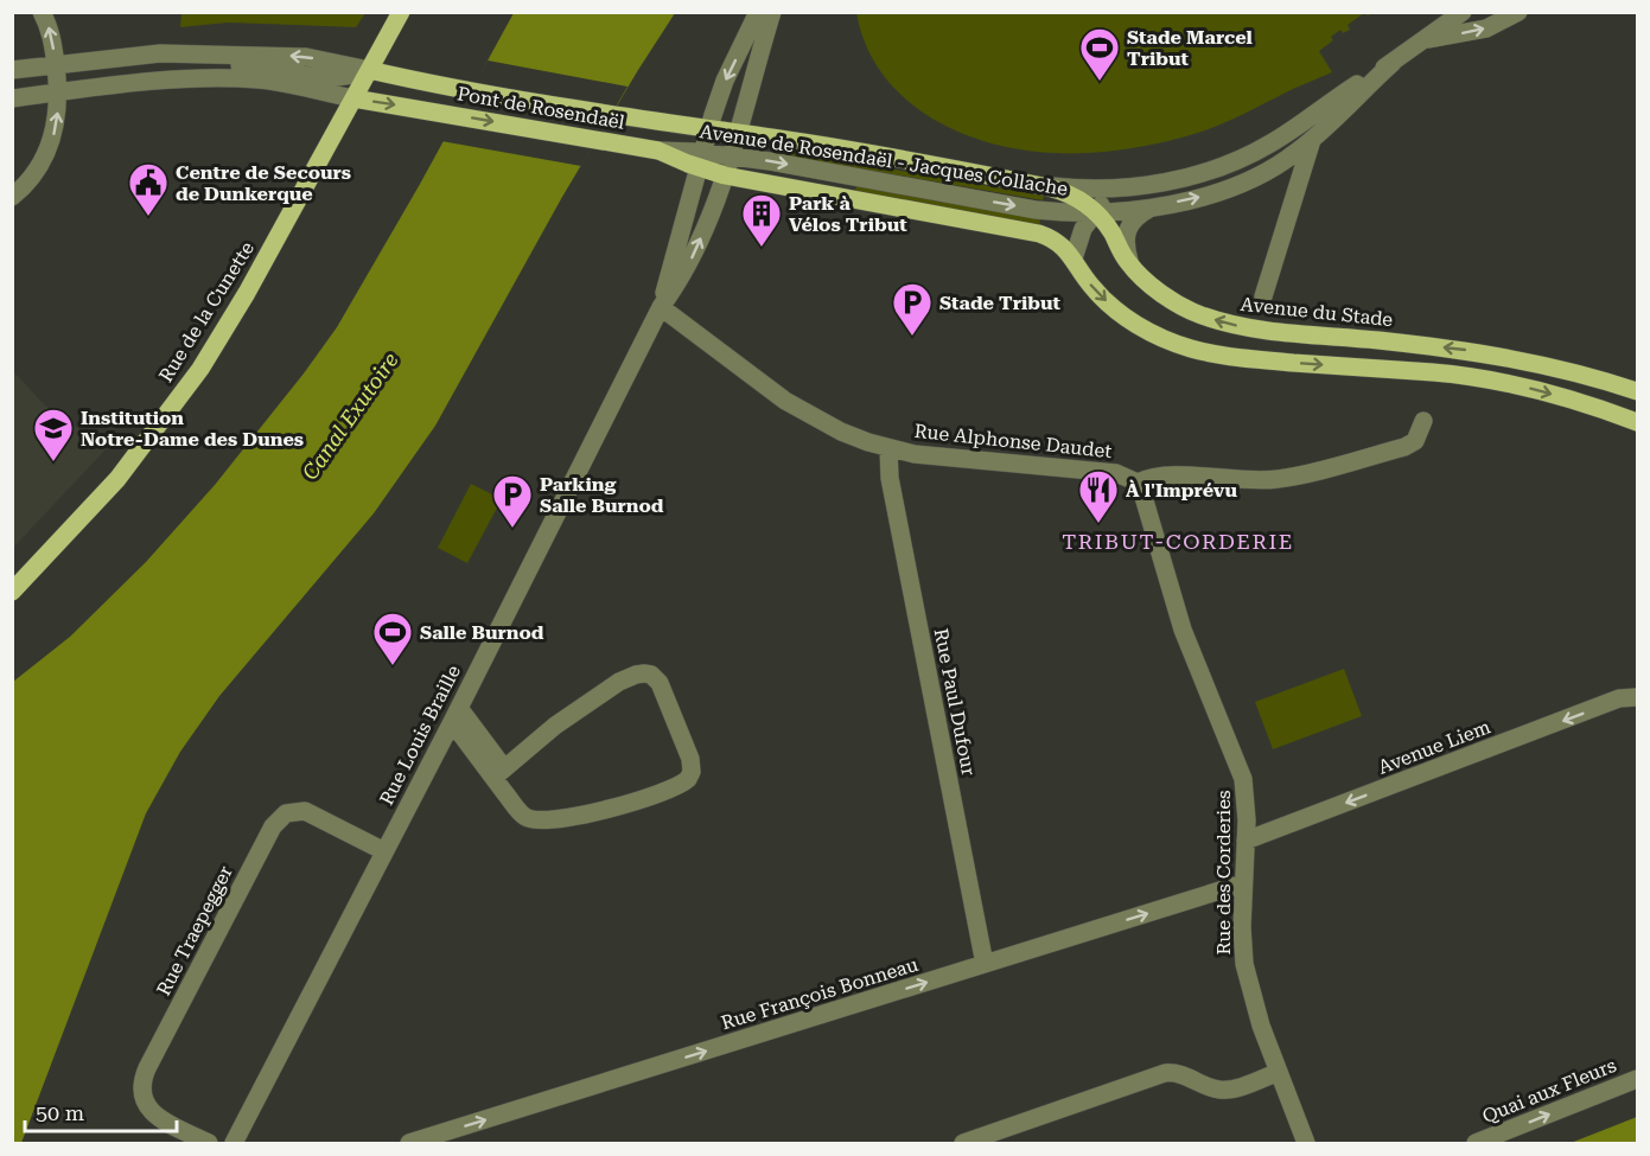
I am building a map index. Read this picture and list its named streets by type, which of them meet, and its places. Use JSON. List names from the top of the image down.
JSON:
{
  "streets": {
    "main road": [
      "Pont de Rosendaël",
      "Avenue de Rosendaël - Jacques Collache",
      "Rue de la Cunette",
      "Avenue du Stade"
    ],
    "street": [
      "Rue Alphonse Daudet",
      "Rue Paul Dufour",
      "Rue Louis Braille",
      "Avenue Liem",
      "Rue des Corderies",
      "Rue Traepegger",
      "Rue François Bonneau",
      "Quai aux Fleurs"
    ]
  },
  "crossings": [
    ["Pont de Rosendaël", "Avenue de Rosendaël - Jacques Collache"],
    ["Pont de Rosendaël", "Rue de la Cunette"],
    ["Avenue de Rosendaël - Jacques Collache", "Avenue du Stade"],
    ["Avenue de Rosendaël - Jacques Collache", "Rue Louis Braille"],
    ["Rue Alphonse Daudet", "Rue Paul Dufour"],
    ["Rue Alphonse Daudet", "Rue Louis Braille"],
    ["Rue Alphonse Daudet", "Rue des Corderies"],
    ["Rue Paul Dufour", "Rue François Bonneau"],
    ["Rue Louis Braille", "Rue Traepegger"],
    ["Avenue Liem", "Rue des Corderies"],
    ["Rue des Corderies", "Rue François Bonneau"]
  ],
  "one_way": ["Avenue Liem", "Rue François Bonneau", "Quai aux Fleurs"],
  "districts": ["TRIBUT-CORDERIE"],
  "water": ["Canal Exutoire"],
  "places": {
    "sports": ["Stade Marcel Tribut", "Salle Burnod"],
    "public building": ["Centre de Secours de Dunkerque"],
    "building": ["Park à Vélos Tribut"],
    "parking": ["Stade Tribut", "Parking Salle Burnod"],
    "school or university": ["Institution Notre-Dame des Dunes"],
    "restaurant": ["À l'Imprévu"]
  },
  "scale_bar": "50 m"
}
